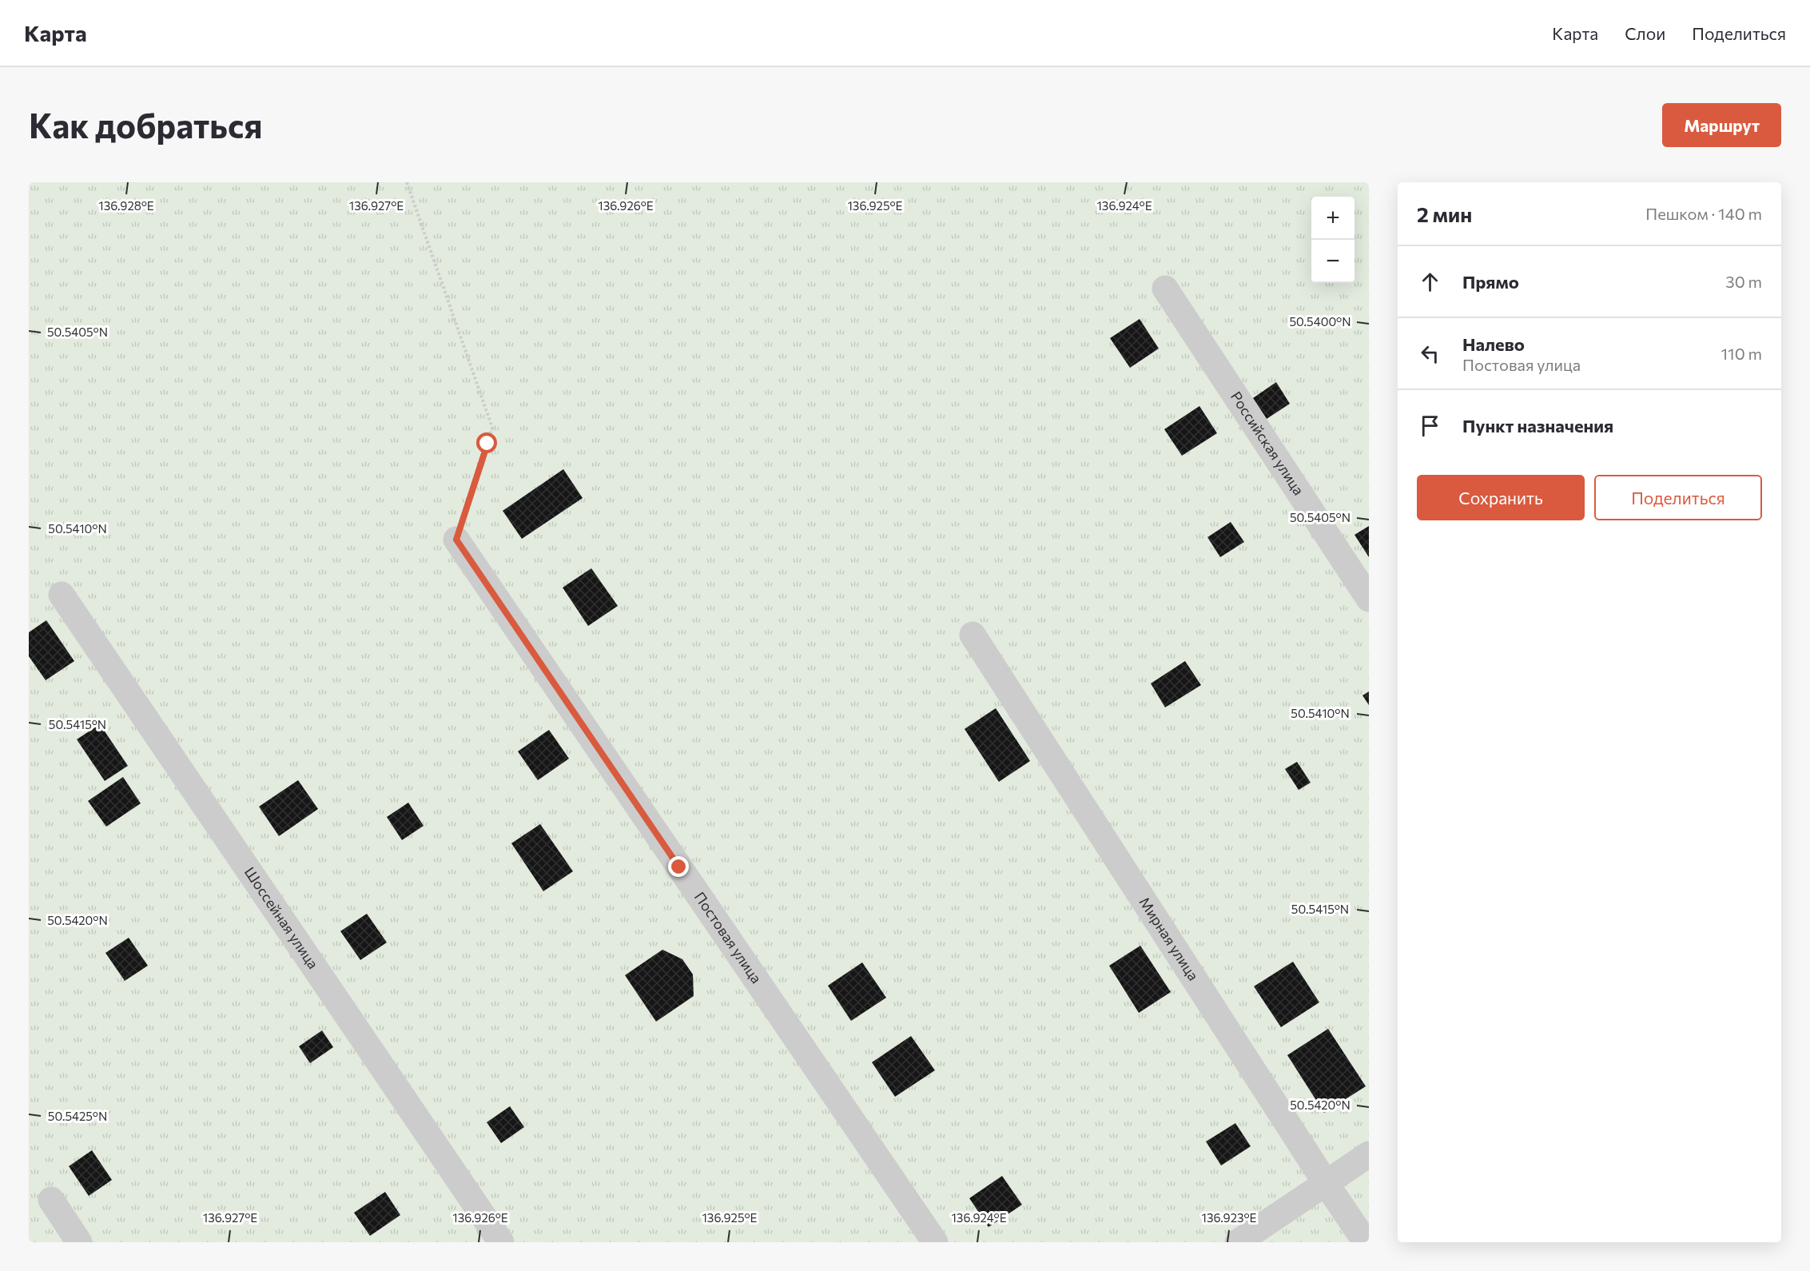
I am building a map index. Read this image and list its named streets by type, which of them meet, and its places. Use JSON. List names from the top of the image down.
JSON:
{
  "streets": {
    "street": [
      "Российская улица",
      "Шоссейная улица",
      "Постовая улица",
      "Мирная улица"
    ]
  },
  "page": {
    "header": "Карта",
    "nav": ["Карта", "Слои", "Поделиться"],
    "buttons": [
      "Маршрут",
      ["Сохранить", "Поделиться"]
    ],
    "title": "Как добраться",
    "heading": ["2 мин", "Пешком · 140 m"],
    "map_buttons": ["+", "−"],
    "list": [
      ["Прямо", "30 m"],
      ["Налево", "Постовая улица", "110 m"],
      "Пункт назначения"
    ]
  },
  "coordinates": [
    "136.928°E",
    "136.927°E",
    "136.926°E",
    "136.925°E",
    "136.924°E",
    "50.5400°N",
    "50.5405°N",
    "50.5410°N",
    "50.5415°N",
    "50.5420°N",
    "50.5425°N",
    "136.923°E"
  ]
}
